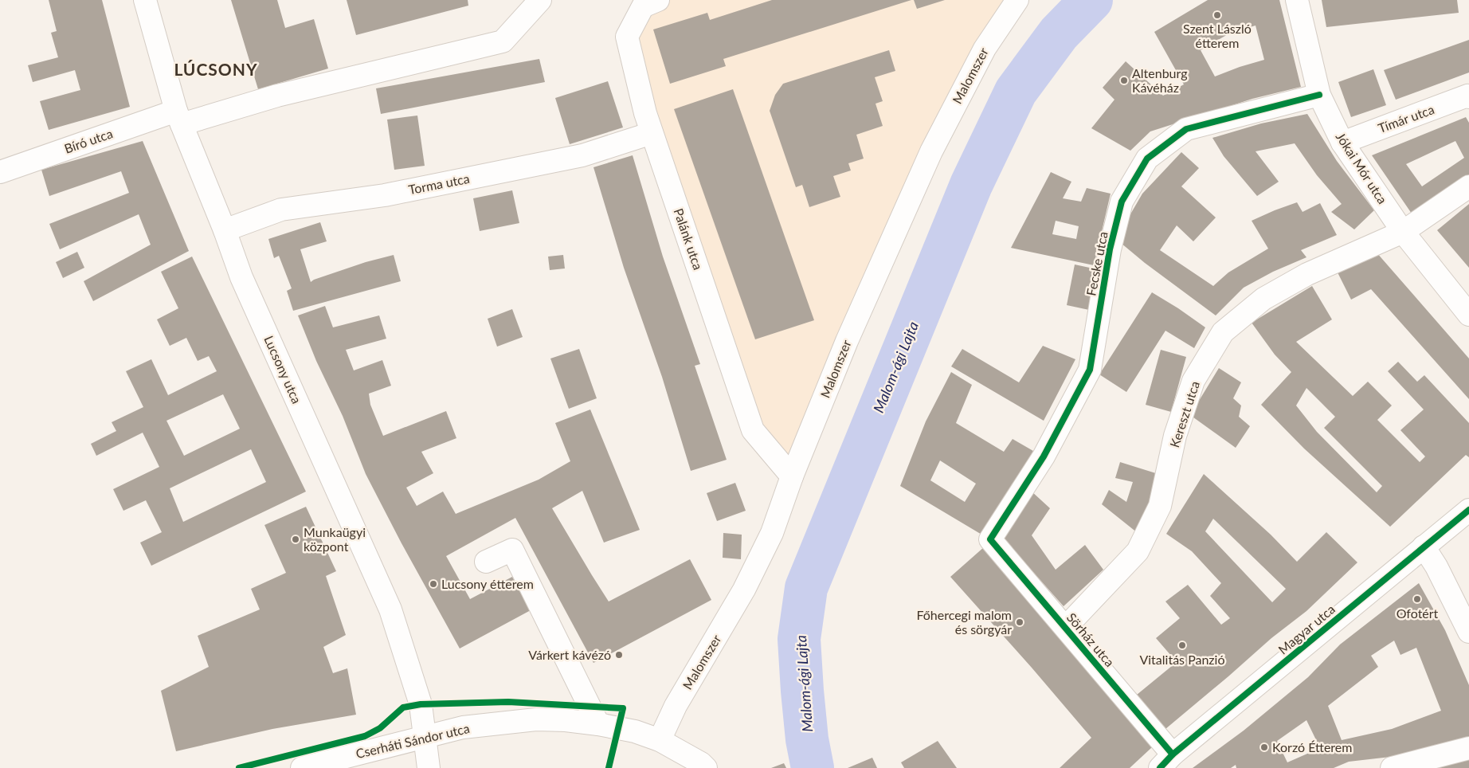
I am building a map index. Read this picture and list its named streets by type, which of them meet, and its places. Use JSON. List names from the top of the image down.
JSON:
{
  "streets": {
    "street": [
      "Malomszer",
      "Tímár utca",
      "Bíró utca",
      "Jókai Mór utca",
      "Torma utca",
      "Palánk utca",
      "Fecske utca",
      "Lucsony utca",
      "Kereszt utca",
      "Magyar utca",
      "Sörház utca",
      "Cserháti Sándor utca"
    ]
  },
  "crossings": [
    ["Malomszer", "Palánk utca"],
    ["Malomszer", "Cserháti Sándor utca"],
    ["Tímár utca", "Jókai Mór utca"],
    ["Bíró utca", "Lucsony utca"],
    ["Jókai Mór utca", "Fecske utca"],
    ["Jókai Mór utca", "Kereszt utca"],
    ["Torma utca", "Palánk utca"],
    ["Torma utca", "Lucsony utca"],
    ["Fecske utca", "Sörház utca"],
    ["Lucsony utca", "Cserháti Sándor utca"],
    ["Kereszt utca", "Sörház utca"],
    ["Magyar utca", "Sörház utca"]
  ],
  "districts": ["LÚCSONY"],
  "water": ["Malom-ági Lajta"],
  "places": [
    "Szent László étterem",
    "Altenburg Kávéház",
    "Munkaügyi központ",
    "Lucsony étterem",
    "Ofotért",
    "Főhercegi malom és sörgyár",
    "Vitalitás Panzió",
    "Várkert kávézó",
    "Korzó Étterem"
  ]
}
